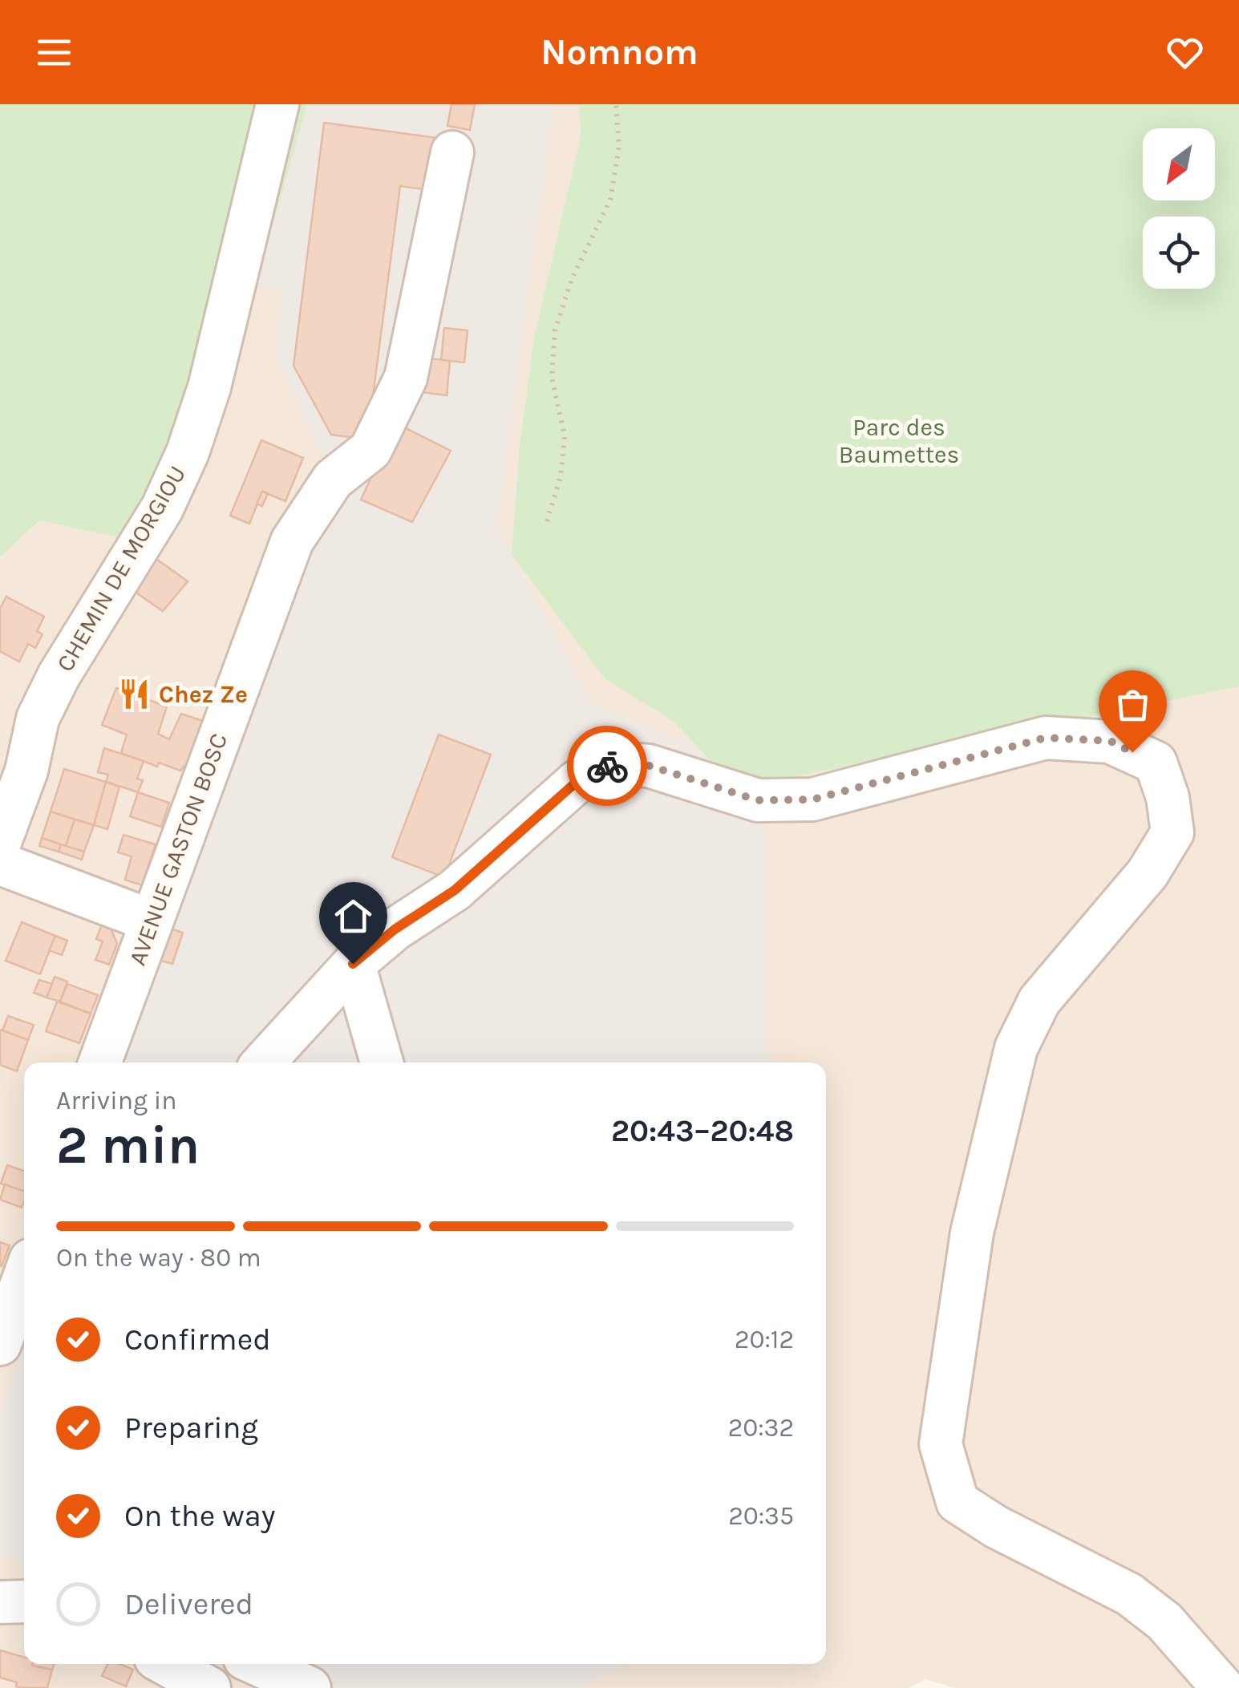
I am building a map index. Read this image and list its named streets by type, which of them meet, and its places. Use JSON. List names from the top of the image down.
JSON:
{
  "streets": {
    "street": ["CHEMIN DE MORGIOU", "AVENUE GASTON BOSC"]
  },
  "parks": ["Parc des Baumettes"],
  "places": {
    "restaurant": ["Chez Ze"]
  },
  "north": "bottom left",
  "page": {
    "header": "Nomnom",
    "heading": ["2 min", "Arriving in", "20:43–20:48"],
    "bar": "On the way · 80 m",
    "list": [
      ["Confirmed", "20:12"],
      ["Preparing", "20:32"],
      ["On the way", "20:35"],
      "Delivered"
    ]
  }
}
